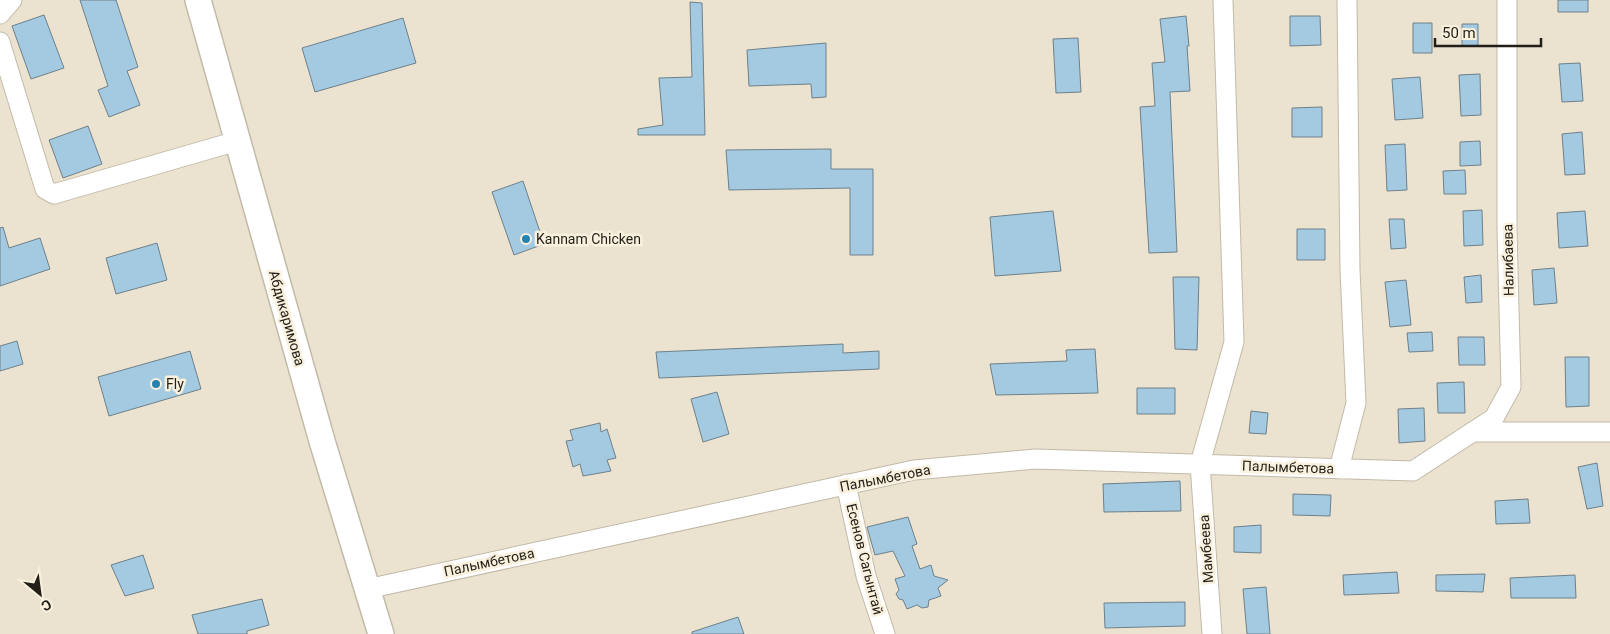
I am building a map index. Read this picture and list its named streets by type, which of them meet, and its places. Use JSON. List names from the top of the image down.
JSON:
{
  "streets": {
    "main road": ["Абдикаримова"],
    "street": [
      "Налибаева",
      "Палымбетова",
      "Мамбеева",
      "Есенов Сагынтай"
    ]
  },
  "crossings": [
    ["Налибаева", "Палымбетова"],
    ["Абдикаримова", "Палымбетова"],
    ["Палымбетова", "Мамбеева"],
    ["Палымбетова", "Есенов Сагынтай"]
  ],
  "places": ["Kannam Chicken", "Fly"],
  "scale_bar": "50 m",
  "north": "bottom right"
}
